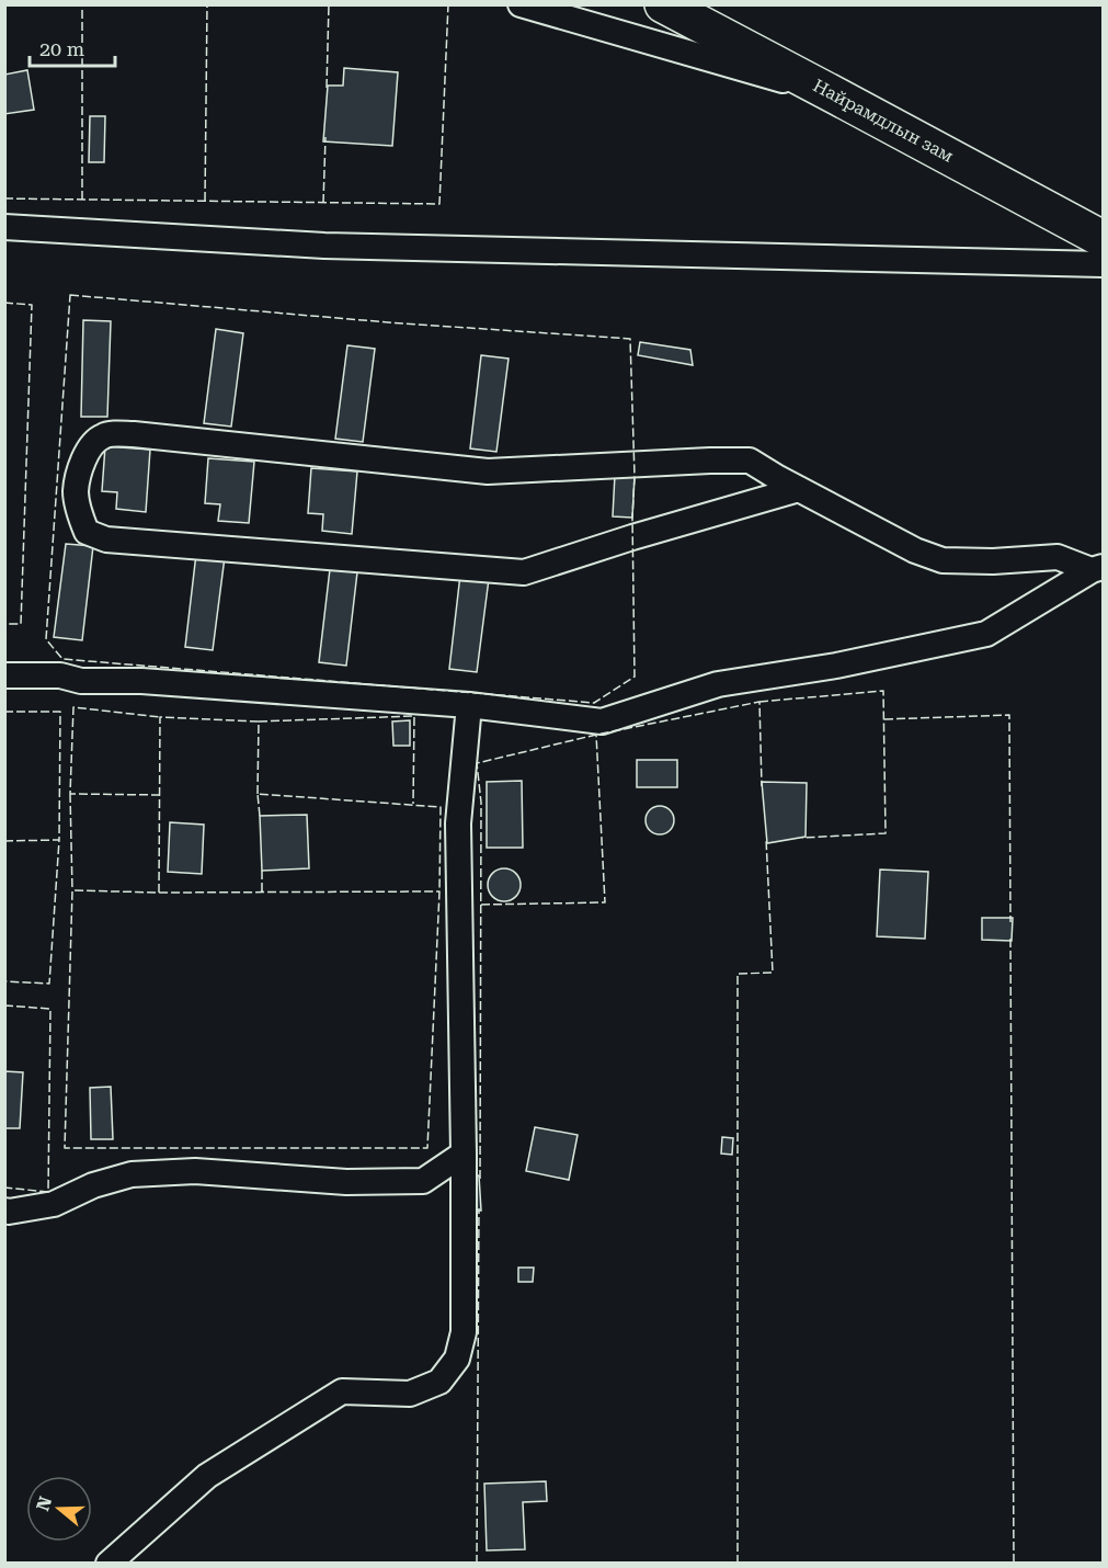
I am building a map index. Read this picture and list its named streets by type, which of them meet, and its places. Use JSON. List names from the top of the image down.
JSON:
{
  "streets": {
    "main road": ["Найрамдлын зам"]
  },
  "scale_bar": "20 m",
  "north": "left"
}
